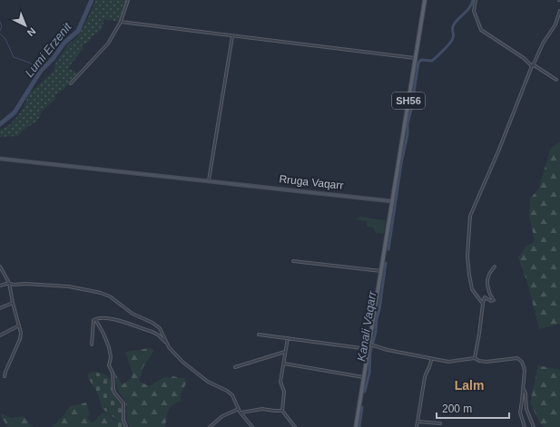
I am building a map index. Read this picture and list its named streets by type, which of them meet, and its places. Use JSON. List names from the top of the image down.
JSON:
{
  "streets": {
    "main road": ["SH56", "Rruga Vaqarr"]
  },
  "crossings": [
    ["SH56", "Rruga Vaqarr"]
  ],
  "districts": ["Lalm"],
  "water": ["Lumi Erzenit", "Kanali Vaqarr"],
  "scale_bar": "200 m",
  "north": "bottom right"
}
